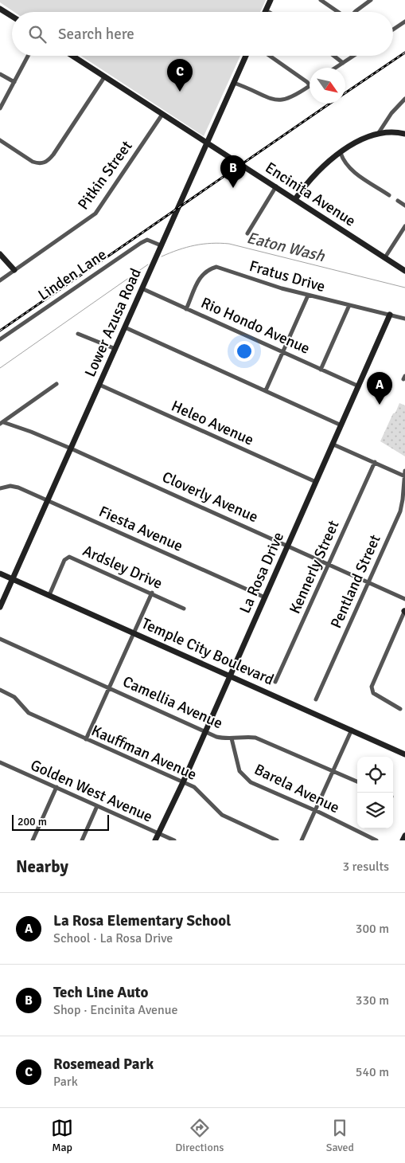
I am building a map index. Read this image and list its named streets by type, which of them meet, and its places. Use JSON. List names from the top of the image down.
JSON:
{
  "streets": {
    "street": [
      "Pitkin Street",
      "Encinita Avenue",
      "Linden Lane",
      "Fratus Drive",
      "Lower Azusa Road",
      "Rio Hondo Avenue",
      "Heleo Avenue",
      "Cloverly Avenue",
      "Fiesta Avenue",
      "Ardsley Drive",
      "Kennerly Street",
      "La Rosa Drive",
      "Pentland Street",
      "Temple City Boulevard",
      "Camellia Avenue",
      "Kauffman Avenue",
      "Barela Avenue",
      "Golden West Avenue"
    ]
  },
  "crossings": [
    ["Pitkin Street", "Encinita Avenue"],
    ["Encinita Avenue", "Lower Azusa Road"],
    ["Linden Lane", "Lower Azusa Road"],
    ["Fratus Drive", "Rio Hondo Avenue"],
    ["Fratus Drive", "La Rosa Drive"],
    ["Lower Azusa Road", "Rio Hondo Avenue"],
    ["Lower Azusa Road", "Heleo Avenue"],
    ["Lower Azusa Road", "Cloverly Avenue"],
    ["Lower Azusa Road", "Fiesta Avenue"],
    ["Lower Azusa Road", "Temple City Boulevard"],
    ["Rio Hondo Avenue", "La Rosa Drive"],
    ["Heleo Avenue", "La Rosa Drive"],
    ["Cloverly Avenue", "Kennerly Street"],
    ["Cloverly Avenue", "La Rosa Drive"],
    ["Cloverly Avenue", "Pentland Street"],
    ["Fiesta Avenue", "La Rosa Drive"],
    ["Ardsley Drive", "Temple City Boulevard"],
    ["La Rosa Drive", "Temple City Boulevard"],
    ["La Rosa Drive", "Camellia Avenue"],
    ["La Rosa Drive", "Kauffman Avenue"],
    ["La Rosa Drive", "Golden West Avenue"],
    ["Camellia Avenue", "Barela Avenue"]
  ],
  "water": ["Eaton Wash"],
  "scale_bar": "200 m",
  "north": "bottom right",
  "page": {
    "search": "Search here",
    "pins": ["C", "B", "A"],
    "scale": "200 m",
    "heading": ["Nearby", "3 results"],
    "list": [
      {
        "mark": "A",
        "name": "La Rosa Elementary School",
        "note": "School · La Rosa Drive",
        "value": "300 m"
      },
      {
        "mark": "B",
        "name": "Tech Line Auto",
        "note": "Shop · Encinita Avenue",
        "value": "330 m"
      },
      {
        "mark": "C",
        "name": "Rosemead Park",
        "note": "Park",
        "value": "540 m"
      }
    ],
    "nav": ["Map", "Directions", "Saved"]
  }
}
